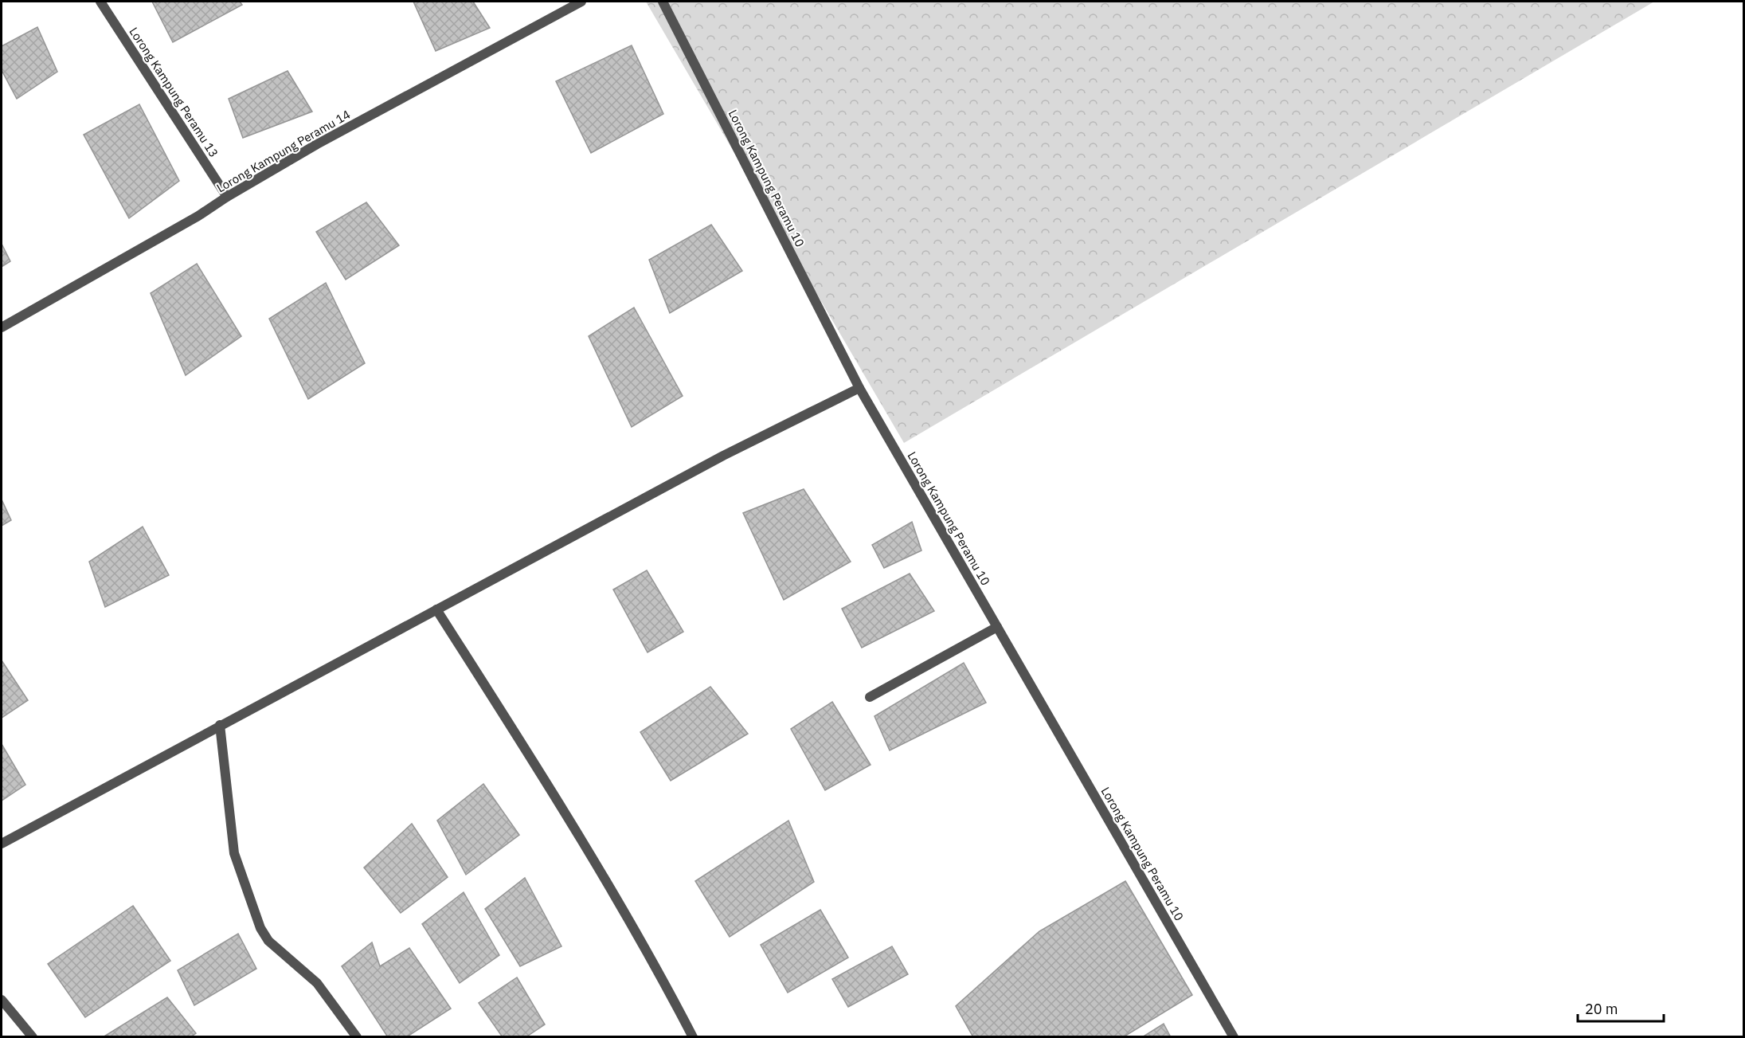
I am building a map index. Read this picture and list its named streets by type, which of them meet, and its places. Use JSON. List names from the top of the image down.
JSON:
{
  "streets": {
    "street": ["Lorong Kampung Peramu 13", "Lorong Kampung Peramu 14", "Lorong Kampung Peramu 10"]
  },
  "crossings": [
    ["Lorong Kampung Peramu 13", "Lorong Kampung Peramu 14"]
  ],
  "scale_bar": "20 m"
}
